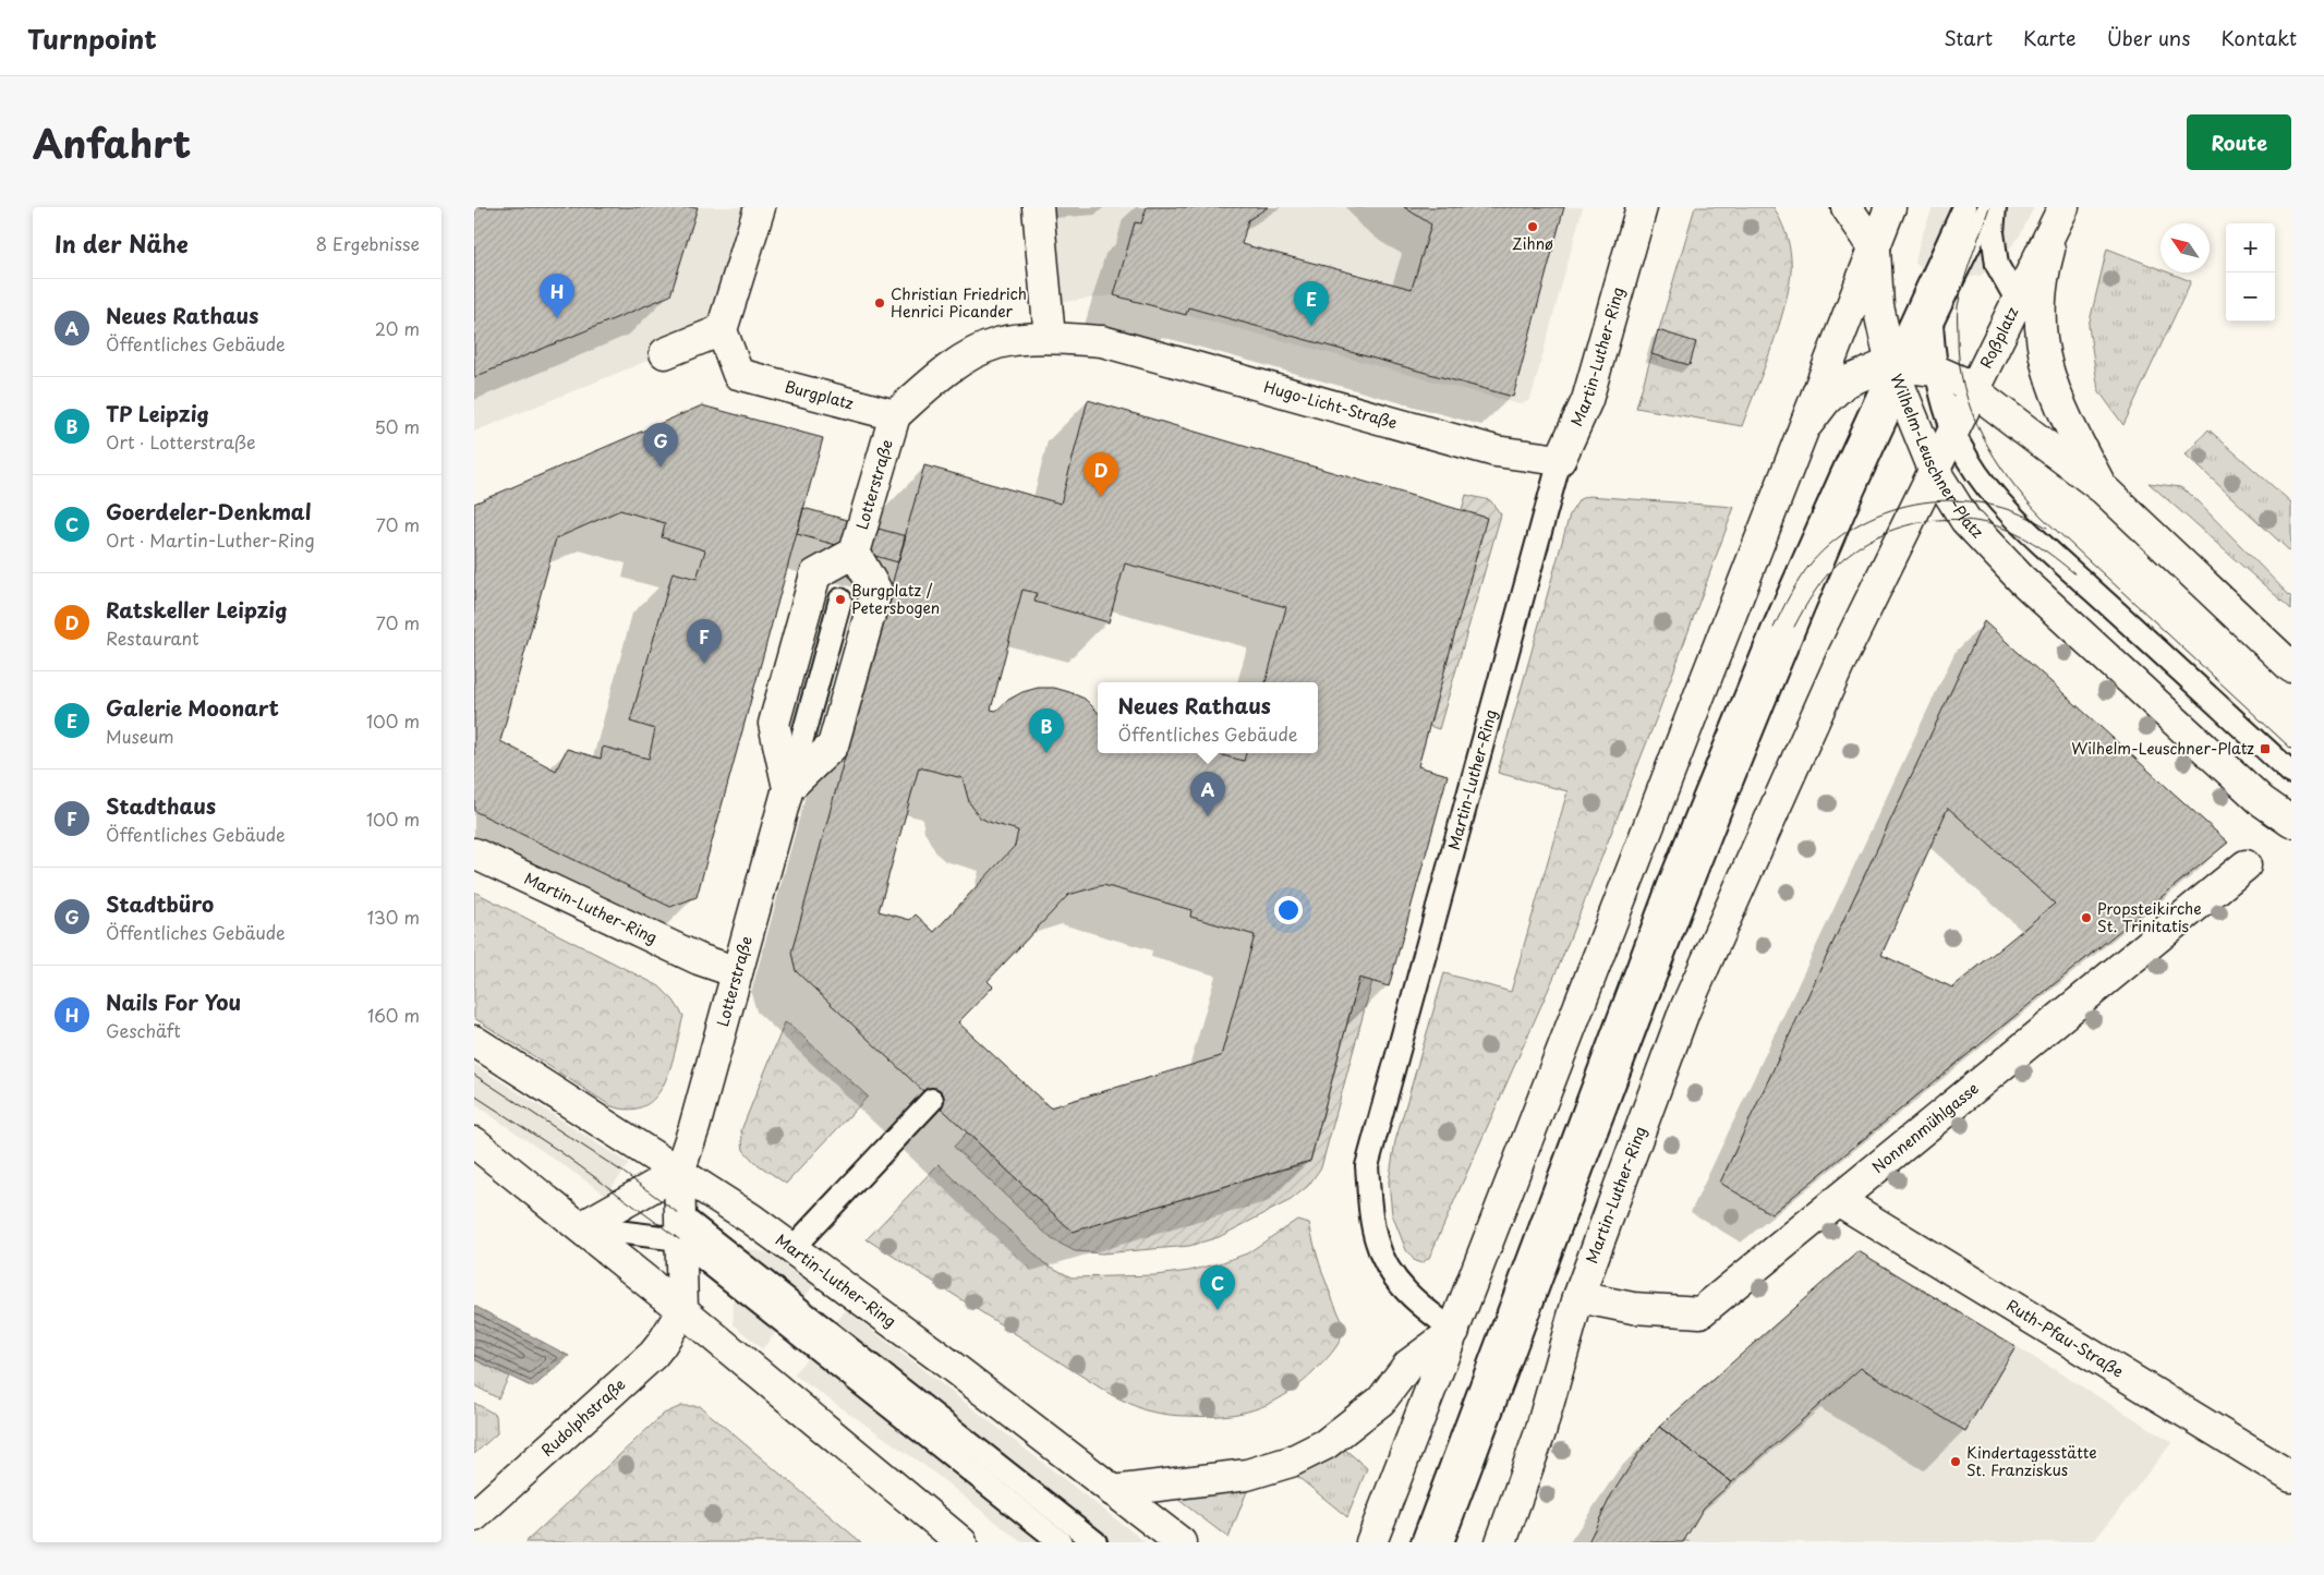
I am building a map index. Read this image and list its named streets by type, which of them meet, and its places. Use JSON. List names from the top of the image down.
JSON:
{
  "streets": {
    "main road": [
      "Roßplatz",
      "Martin-Luther-Ring",
      "Burgplatz",
      "Hugo-Licht-Straße",
      "Wilhelm-Leuschner-Platz",
      "Lotterstraße",
      "Nonnenmühlgasse",
      "Ruth-Pfau-Straße",
      "Rudolphstraße"
    ]
  },
  "crossings": [
    ["Roßplatz", "Martin-Luther-Ring"],
    ["Roßplatz", "Wilhelm-Leuschner-Platz"],
    ["Martin-Luther-Ring", "Hugo-Licht-Straße"],
    ["Martin-Luther-Ring", "Wilhelm-Leuschner-Platz"],
    ["Martin-Luther-Ring", "Lotterstraße"],
    ["Martin-Luther-Ring", "Nonnenmühlgasse"],
    ["Burgplatz", "Lotterstraße"],
    ["Lotterstraße", "Rudolphstraße"],
    ["Nonnenmühlgasse", "Ruth-Pfau-Straße"]
  ],
  "places": {
    "other": [
      "Zihnø",
      "Christian Friedrich Henrici Picander",
      "Burgplatz / Petersbogen",
      "Propsteikirche St. Trinitatis",
      "Kindertagesstätte St. Franziskus"
    ],
    "transit": ["Wilhelm-Leuschner-Platz"]
  },
  "north": "top left",
  "page": {
    "header": "Turnpoint",
    "nav": [
      "Start",
      "Karte",
      "Über uns",
      "Kontakt"
    ],
    "title": "Anfahrt",
    "buttons": "Route",
    "heading": ["In der Nähe", "8 Ergebnisse"],
    "map_buttons": ["+", "−"],
    "pins": [
      "H",
      "E",
      "G",
      "D",
      "F",
      "B",
      "A",
      "C"
    ],
    "list": [
      {
        "mark": "A",
        "name": "Neues Rathaus",
        "note": "Öffentliches Gebäude",
        "value": "20 m"
      },
      {
        "mark": "B",
        "name": "TP Leipzig",
        "note": "Ort · Lotterstraße",
        "value": "50 m"
      },
      {
        "mark": "C",
        "name": "Goerdeler-Denkmal",
        "note": "Ort · Martin-Luther-Ring",
        "value": "70 m"
      },
      {
        "mark": "D",
        "name": "Ratskeller Leipzig",
        "note": "Restaurant",
        "value": "70 m"
      },
      {
        "mark": "E",
        "name": "Galerie Moonart",
        "note": "Museum",
        "value": "100 m"
      },
      {
        "mark": "F",
        "name": "Stadthaus",
        "note": "Öffentliches Gebäude",
        "value": "100 m"
      },
      {
        "mark": "G",
        "name": "Stadtbüro",
        "note": "Öffentliches Gebäude",
        "value": "130 m"
      },
      {
        "mark": "H",
        "name": "Nails For You",
        "note": "Geschäft",
        "value": "160 m"
      }
    ],
    "popup": ["Neues Rathaus", "Öffentliches Gebäude"]
  }
}
